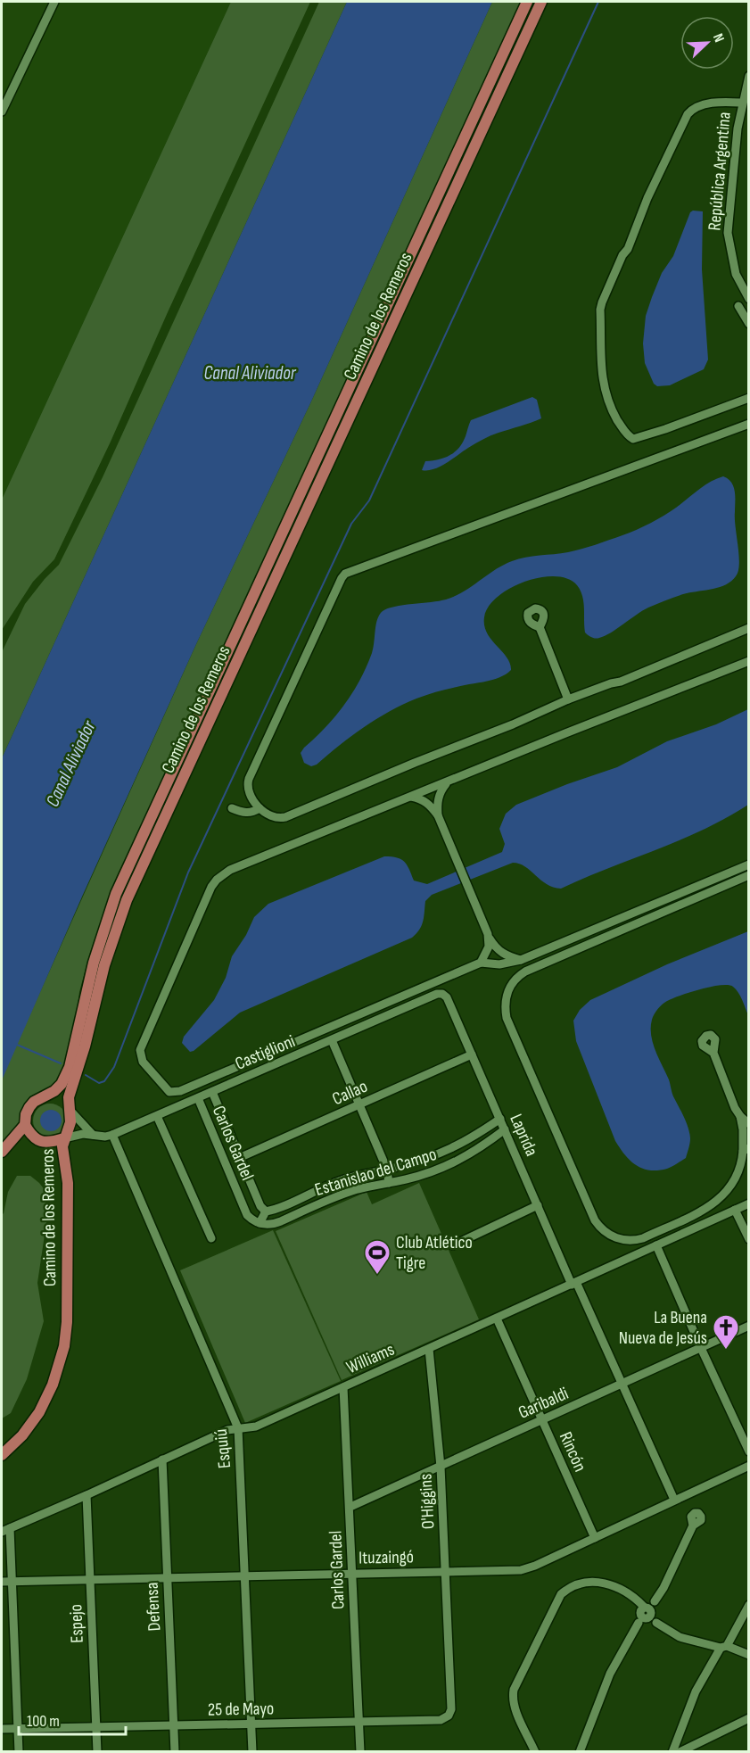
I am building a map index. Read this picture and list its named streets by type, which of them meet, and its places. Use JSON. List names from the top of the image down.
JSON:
{
  "streets": {
    "main road": ["Camino de los Remeros"],
    "street": [
      "República Argentina",
      "Castiglioni",
      "Callao",
      "Laprida",
      "Carlos Gardel",
      "Estanislao del Campo",
      "Williams",
      "Garibaldi",
      "Esquiú",
      "Rincón",
      "O'Higgins",
      "Ituzaingó",
      "Defensa",
      "Espejo",
      "25 de Mayo"
    ]
  },
  "crossings": [
    ["Camino de los Remeros", "Castiglioni"],
    ["Castiglioni", "Laprida"],
    ["Castiglioni", "Carlos Gardel"],
    ["Castiglioni", "Esquiú"],
    ["Callao", "Laprida"],
    ["Callao", "Carlos Gardel"],
    ["Laprida", "Estanislao del Campo"],
    ["Laprida", "Williams"],
    ["Laprida", "Garibaldi"],
    ["Laprida", "Ituzaingó"],
    ["Carlos Gardel", "Estanislao del Campo"],
    ["Carlos Gardel", "Williams"],
    ["Carlos Gardel", "Garibaldi"],
    ["Carlos Gardel", "Ituzaingó"],
    ["Carlos Gardel", "25 de Mayo"],
    ["Williams", "Esquiú"],
    ["Williams", "Rincón"],
    ["Williams", "O'Higgins"],
    ["Williams", "Defensa"],
    ["Williams", "Espejo"],
    ["Garibaldi", "Rincón"],
    ["Garibaldi", "O'Higgins"],
    ["Esquiú", "Ituzaingó"],
    ["Esquiú", "25 de Mayo"],
    ["Rincón", "Ituzaingó"],
    ["O'Higgins", "Ituzaingó"],
    ["O'Higgins", "25 de Mayo"],
    ["Ituzaingó", "Defensa"],
    ["Ituzaingó", "Espejo"],
    ["Defensa", "25 de Mayo"],
    ["Espejo", "25 de Mayo"]
  ],
  "water": ["Canal Aliviador"],
  "places": {
    "sports": ["Club Atlético Tigre"],
    "church": ["La Buena Nueva de Jesús"]
  },
  "scale_bar": "100 m",
  "north": "top right"
}
